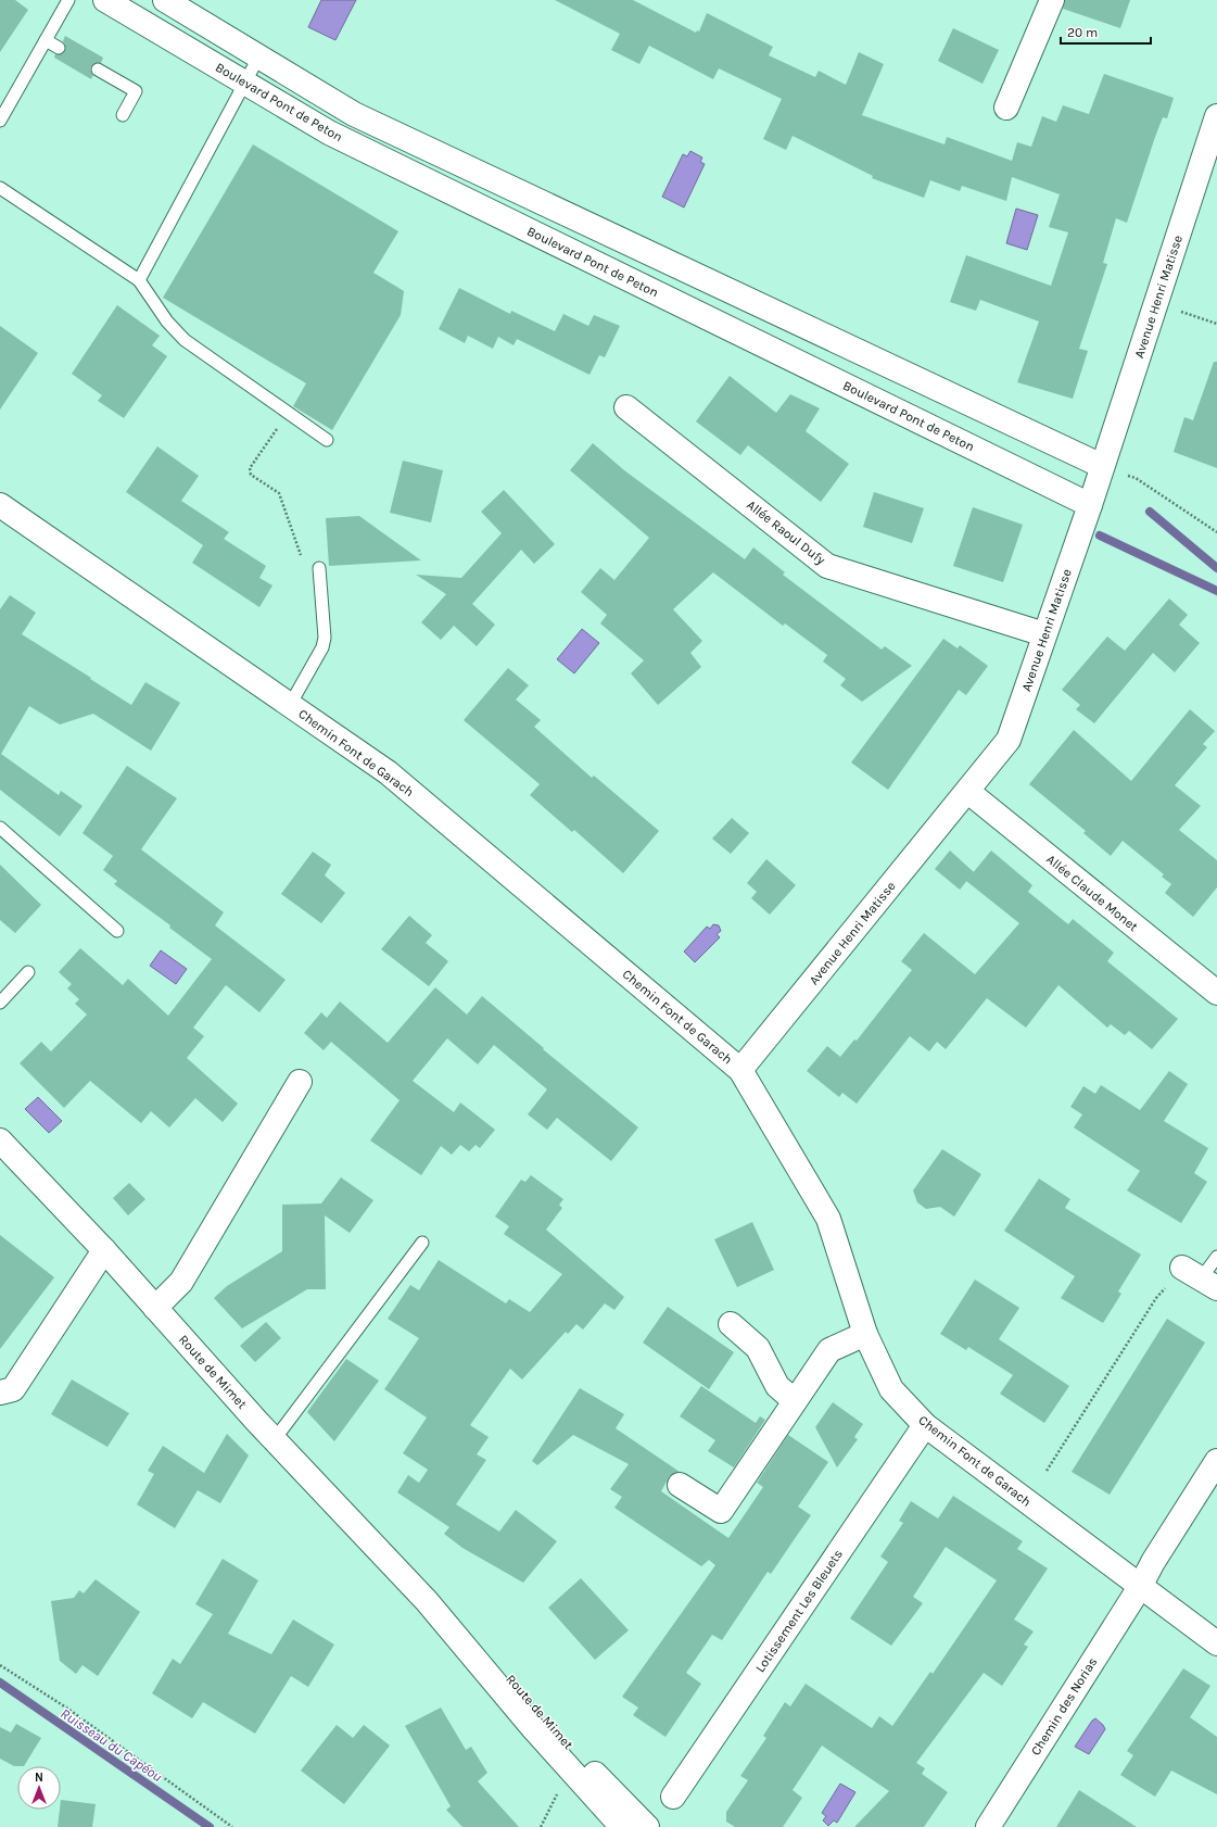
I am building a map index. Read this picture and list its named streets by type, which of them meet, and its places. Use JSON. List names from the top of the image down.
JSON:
{
  "streets": {
    "street": [
      "Boulevard Pont de Peton",
      "Avenue Henri Matisse",
      "Allée Raoul Dufy",
      "Chemin Font de Garach",
      "Allée Claude Monet",
      "Route de Mimet",
      "Lotissement Les Bleuets",
      "Chemin des Norias"
    ]
  },
  "crossings": [
    ["Boulevard Pont de Peton", "Avenue Henri Matisse"],
    ["Avenue Henri Matisse", "Allée Raoul Dufy"],
    ["Avenue Henri Matisse", "Chemin Font de Garach"],
    ["Avenue Henri Matisse", "Allée Claude Monet"],
    ["Chemin Font de Garach", "Lotissement Les Bleuets"],
    ["Chemin Font de Garach", "Chemin des Norias"]
  ],
  "water": ["Ruisseau du Capéou"],
  "scale_bar": "20 m",
  "north": "top"
}
